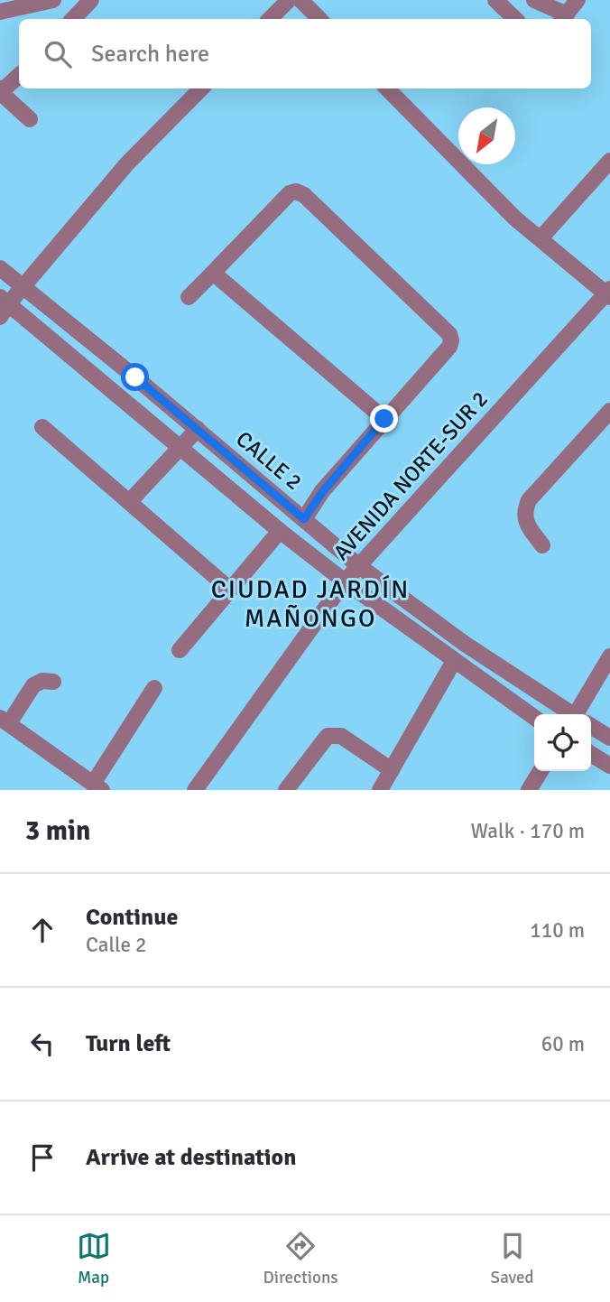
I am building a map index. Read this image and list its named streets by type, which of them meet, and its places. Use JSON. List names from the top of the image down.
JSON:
{
  "streets": {
    "street": ["CALLE 2", "AVENIDA NORTE-SUR 2"]
  },
  "crossings": [
    ["CALLE 2", "AVENIDA NORTE-SUR 2"]
  ],
  "districts": ["CIUDAD JARDÍN MAÑONGO"],
  "north": "bottom left",
  "page": {
    "search": "Search here",
    "heading": ["3 min", "Walk · 170 m"],
    "list": [
      ["Continue", "Calle 2", "110 m"],
      ["Turn left", "60 m"],
      "Arrive at destination"
    ],
    "nav": ["Map", "Directions", "Saved"]
  }
}
